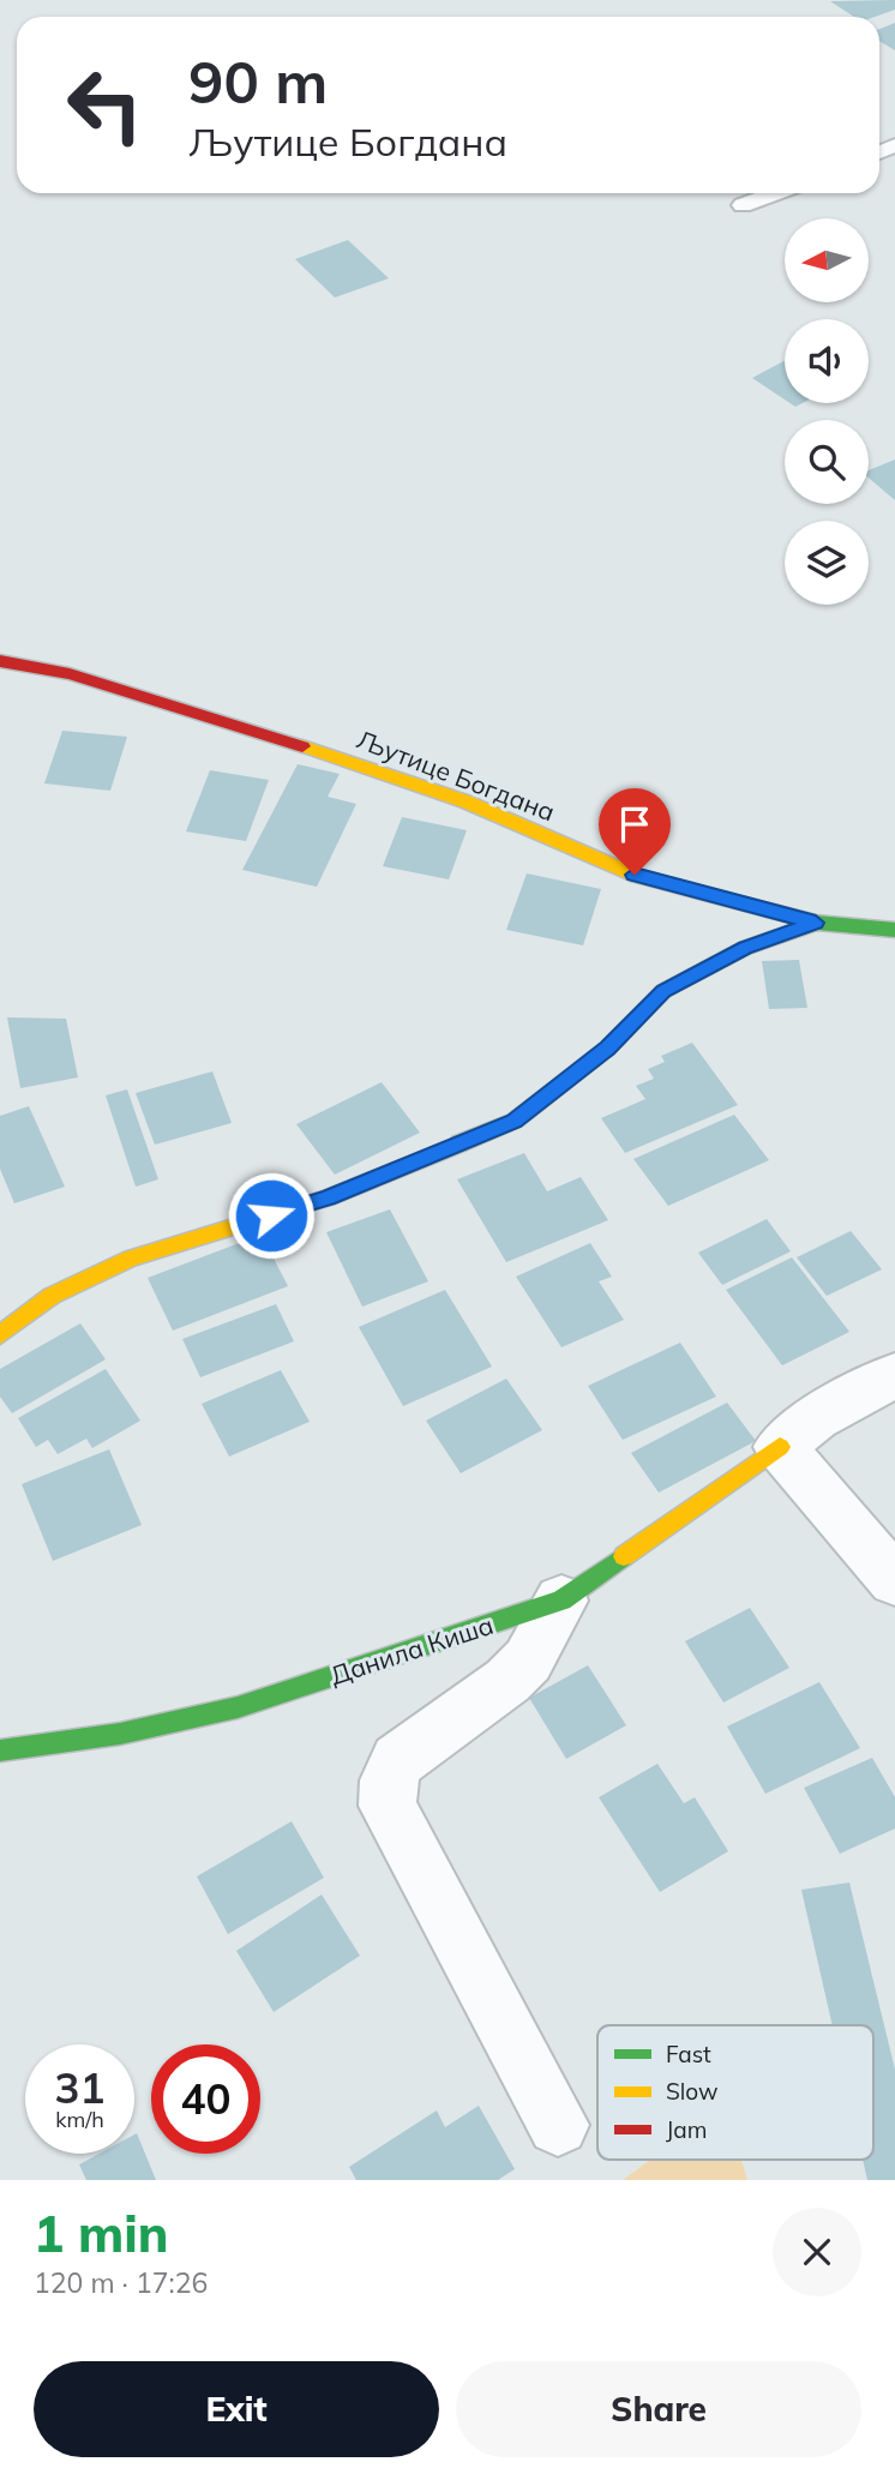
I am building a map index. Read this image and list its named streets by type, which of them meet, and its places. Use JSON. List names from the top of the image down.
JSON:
{
  "streets": {
    "street": ["Љутице Богдана", "Данила Киша"]
  },
  "legend": ["Fast", "Slow", "Jam"],
  "north": "left",
  "page": {
    "turn": ["90 m", "Љутице Богдана"],
    "speed": "31 km/h",
    "limit": "40",
    "heading": ["1 min", "120 m · 17:26"],
    "buttons": ["Exit", "Share"]
  }
}
